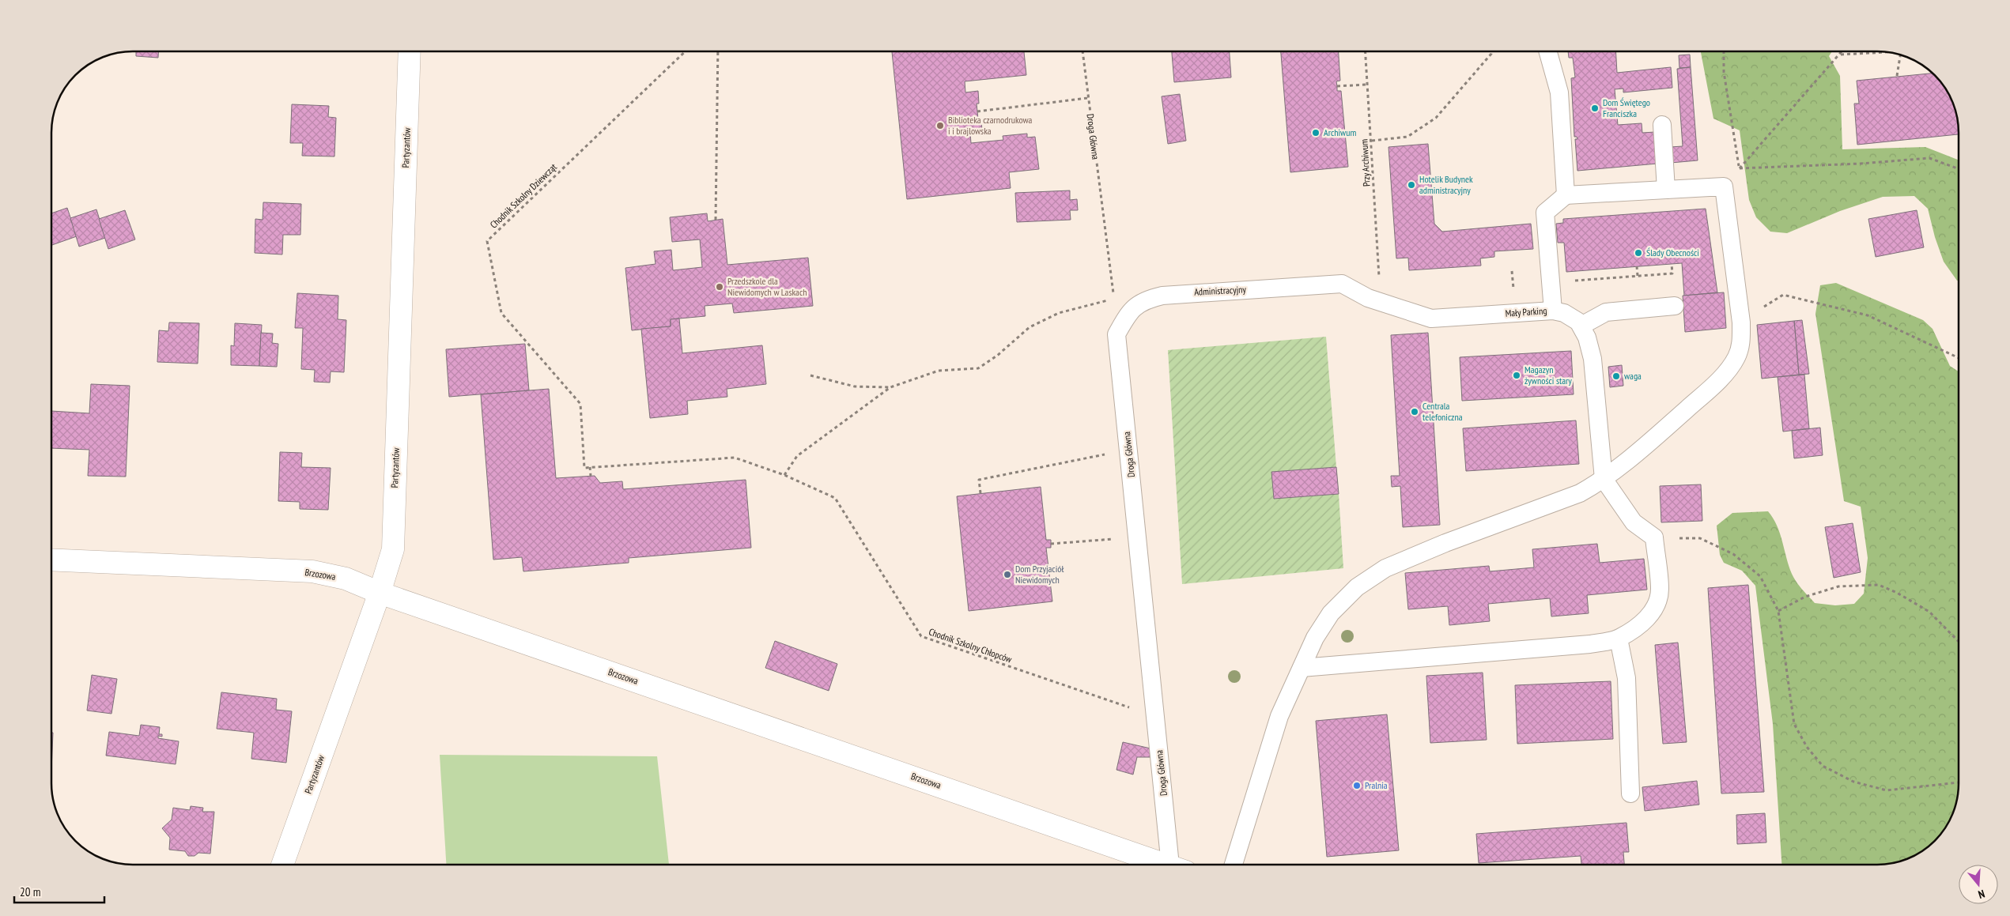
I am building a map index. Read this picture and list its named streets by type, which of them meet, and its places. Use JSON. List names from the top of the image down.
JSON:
{
  "streets": {
    "street": ["Partyzantów", "Brzozowa"],
    "lane": ["Droga Główna", "Administracyjny", "Mały Parking"],
    "path": ["Przy Archiwum", "Chodnik Szkolny Dziewcząt", "Chodnik Szkolny Chłopców"]
  },
  "crossings": [
    ["Droga Główna", "Administracyjny"],
    ["Droga Główna", "Chodnik Szkolny Chłopców"],
    ["Partyzantów", "Brzozowa"],
    ["Chodnik Szkolny Dziewcząt", "Chodnik Szkolny Chłopców"],
    ["Administracyjny", "Mały Parking"]
  ],
  "places": [
    "Dom Świętego Franciszka",
    "Biblioteka czarnodrukowa i i brajlowska",
    "Archiwum",
    "Hotelik Budynek administracyjny",
    "Ślady Obecności",
    "Przedszkole dla Niewidomych w Laskach",
    "Magazyn żywności stary",
    "waga",
    "Centrala telefoniczna",
    "Dom Przyjaciół Niewidomych",
    "Pralnia"
  ],
  "scale_bar": "20 m",
  "north": "bottom"
}
